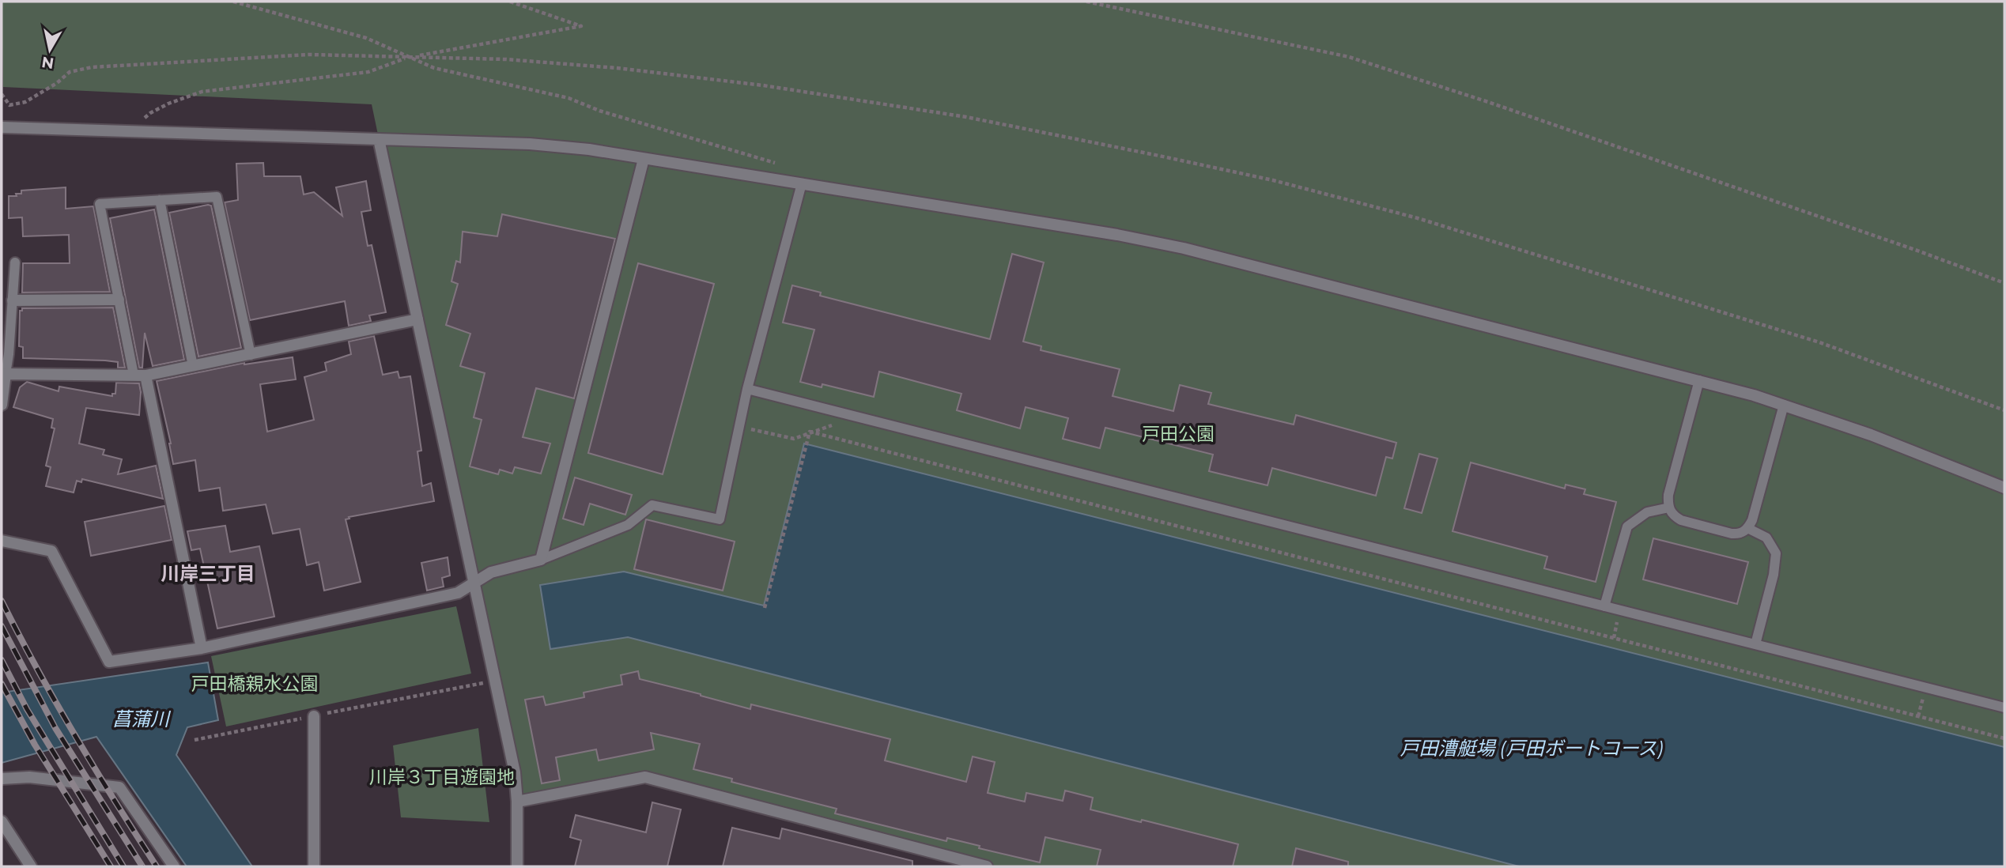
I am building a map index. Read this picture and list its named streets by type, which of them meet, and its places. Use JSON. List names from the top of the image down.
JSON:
{
  "districts": ["川岸三丁目"],
  "water": ["菖蒲川", "戸田漕艇場 (戸田ボートコース)"],
  "parks": ["戸田公園", "戸田橋親水公園", "川岸３丁目遊園地"],
  "north": "bottom"
}
